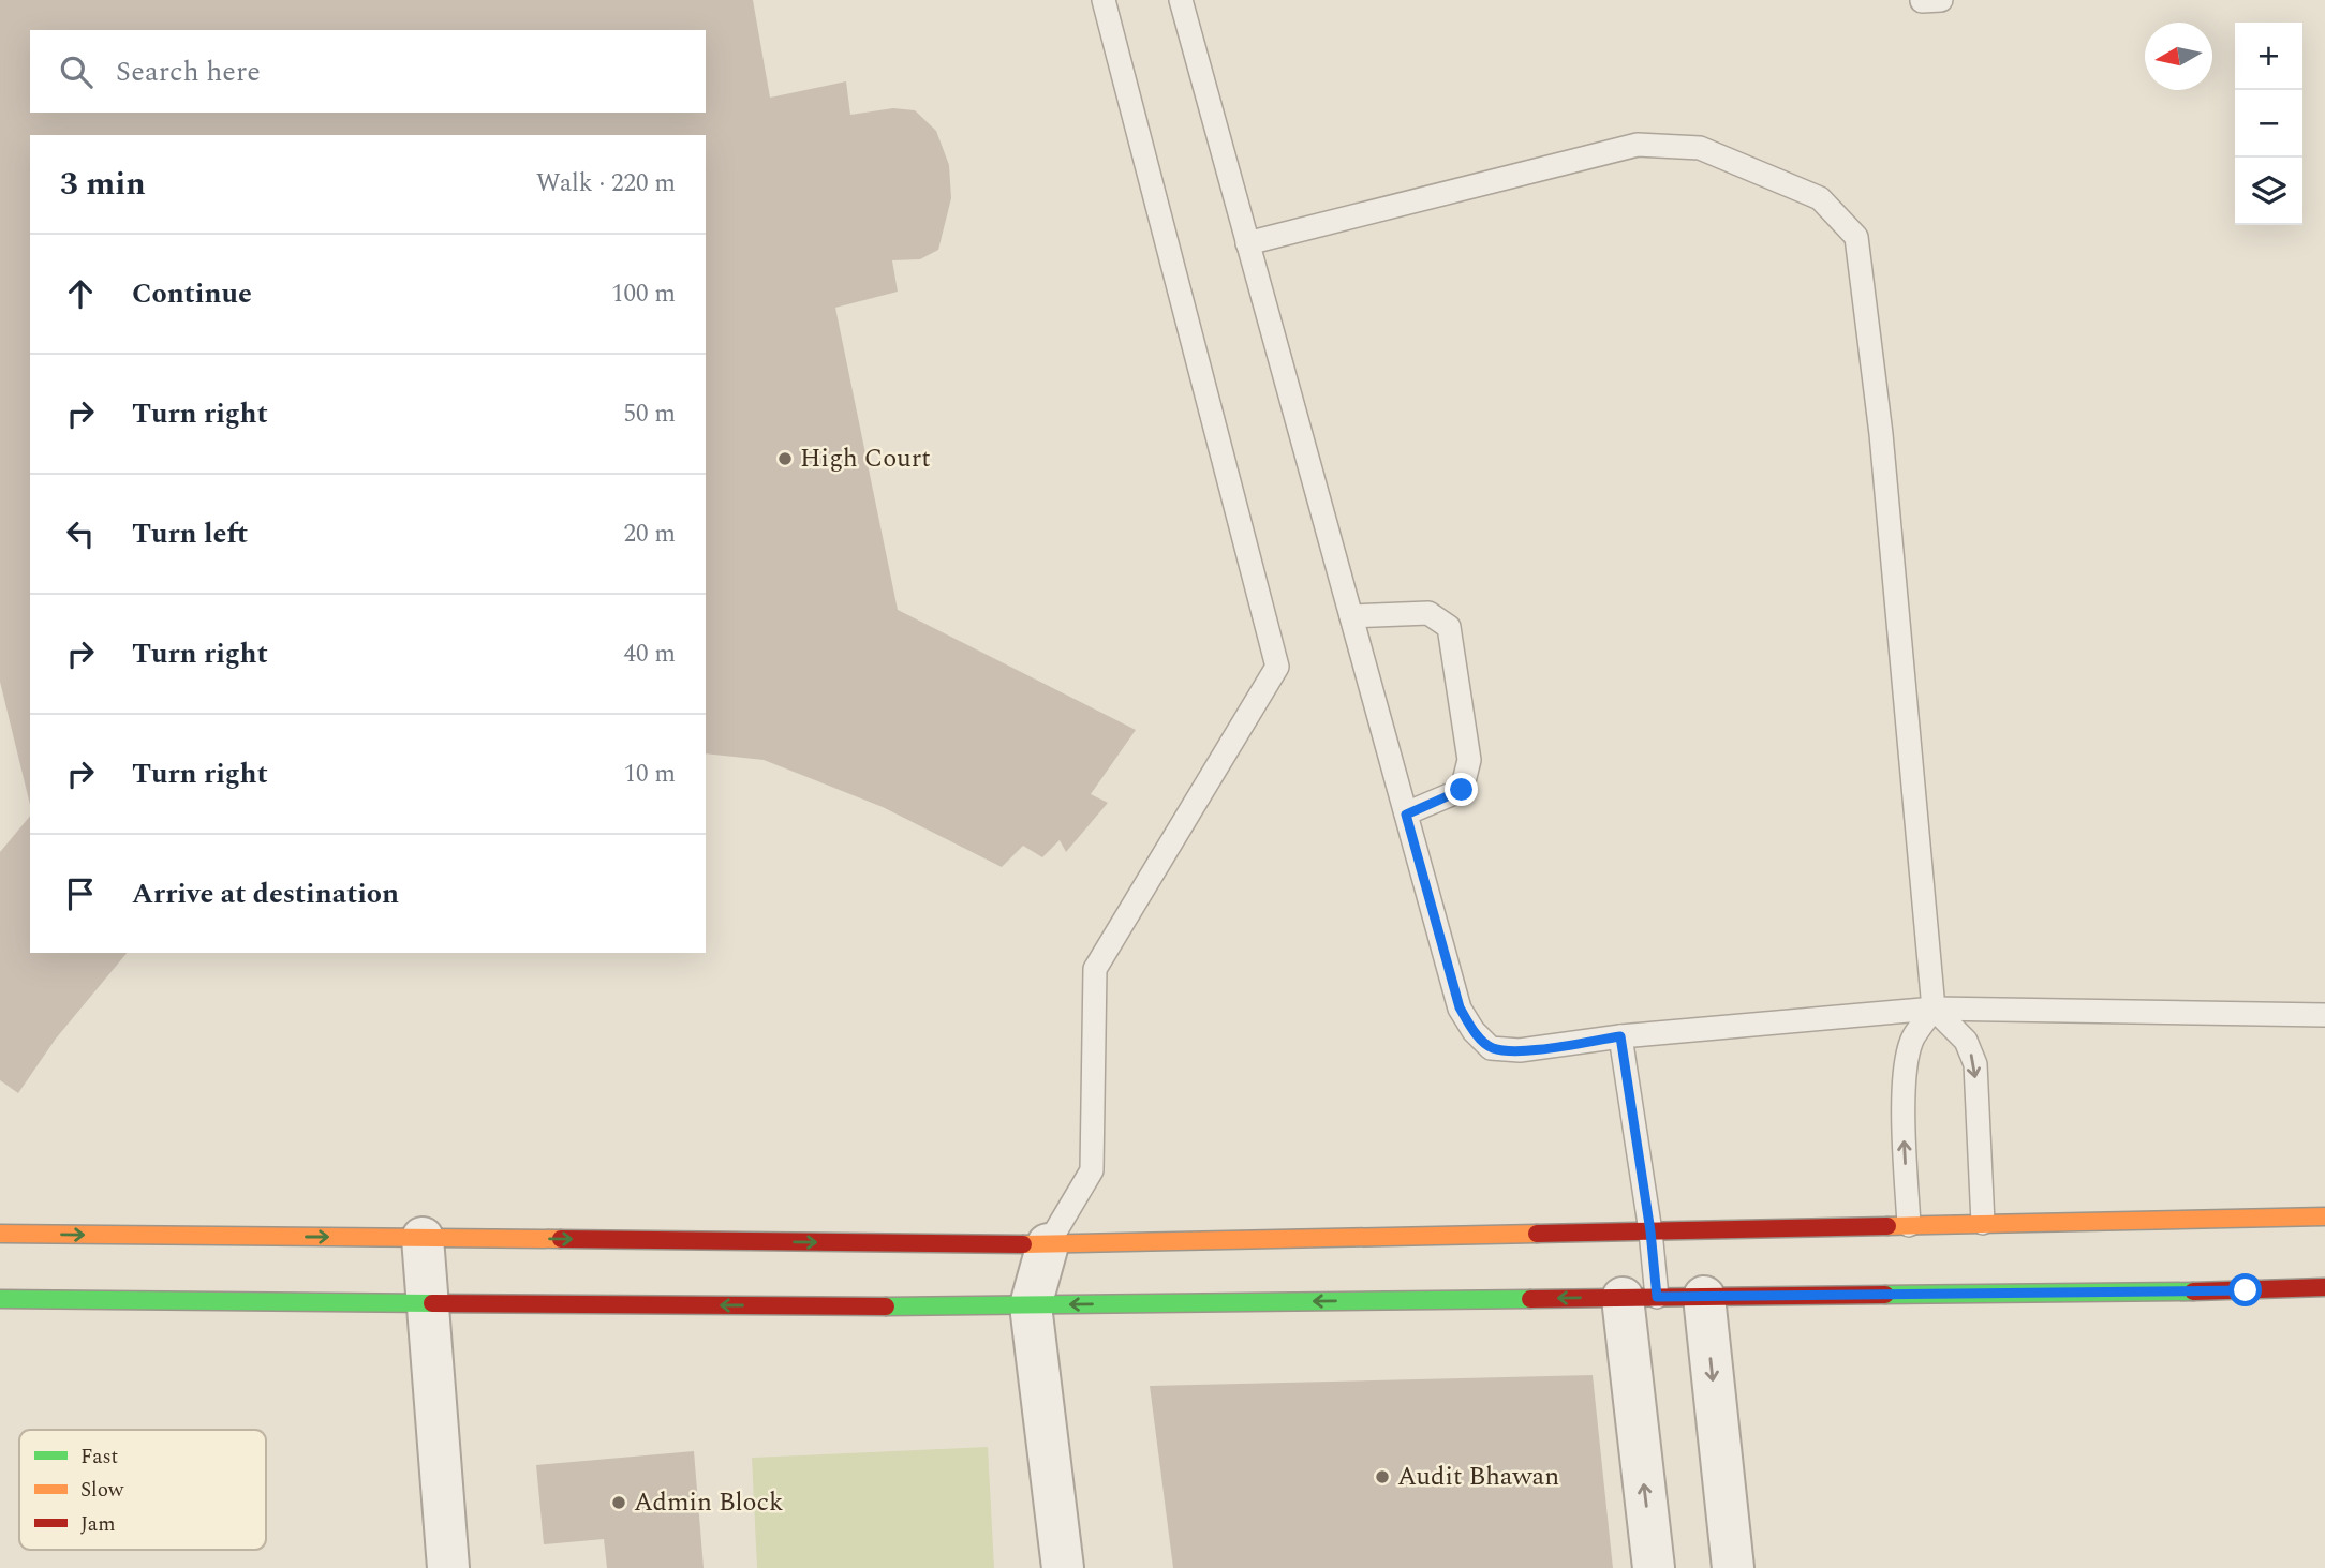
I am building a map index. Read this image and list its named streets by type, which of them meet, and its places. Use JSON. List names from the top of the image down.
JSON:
{
  "places": ["High Court", "Audit Bhawan", "Admin Block"],
  "legend": ["Fast", "Slow", "Jam"],
  "north": "left",
  "page": {
    "map_buttons": ["+", "−"],
    "search": "Search here",
    "heading": ["3 min", "Walk · 220 m"],
    "list": [
      ["Continue", "100 m"],
      ["Turn right", "50 m"],
      ["Turn left", "20 m"],
      ["Turn right", "40 m"],
      ["Turn right", "10 m"],
      "Arrive at destination"
    ]
  }
}
